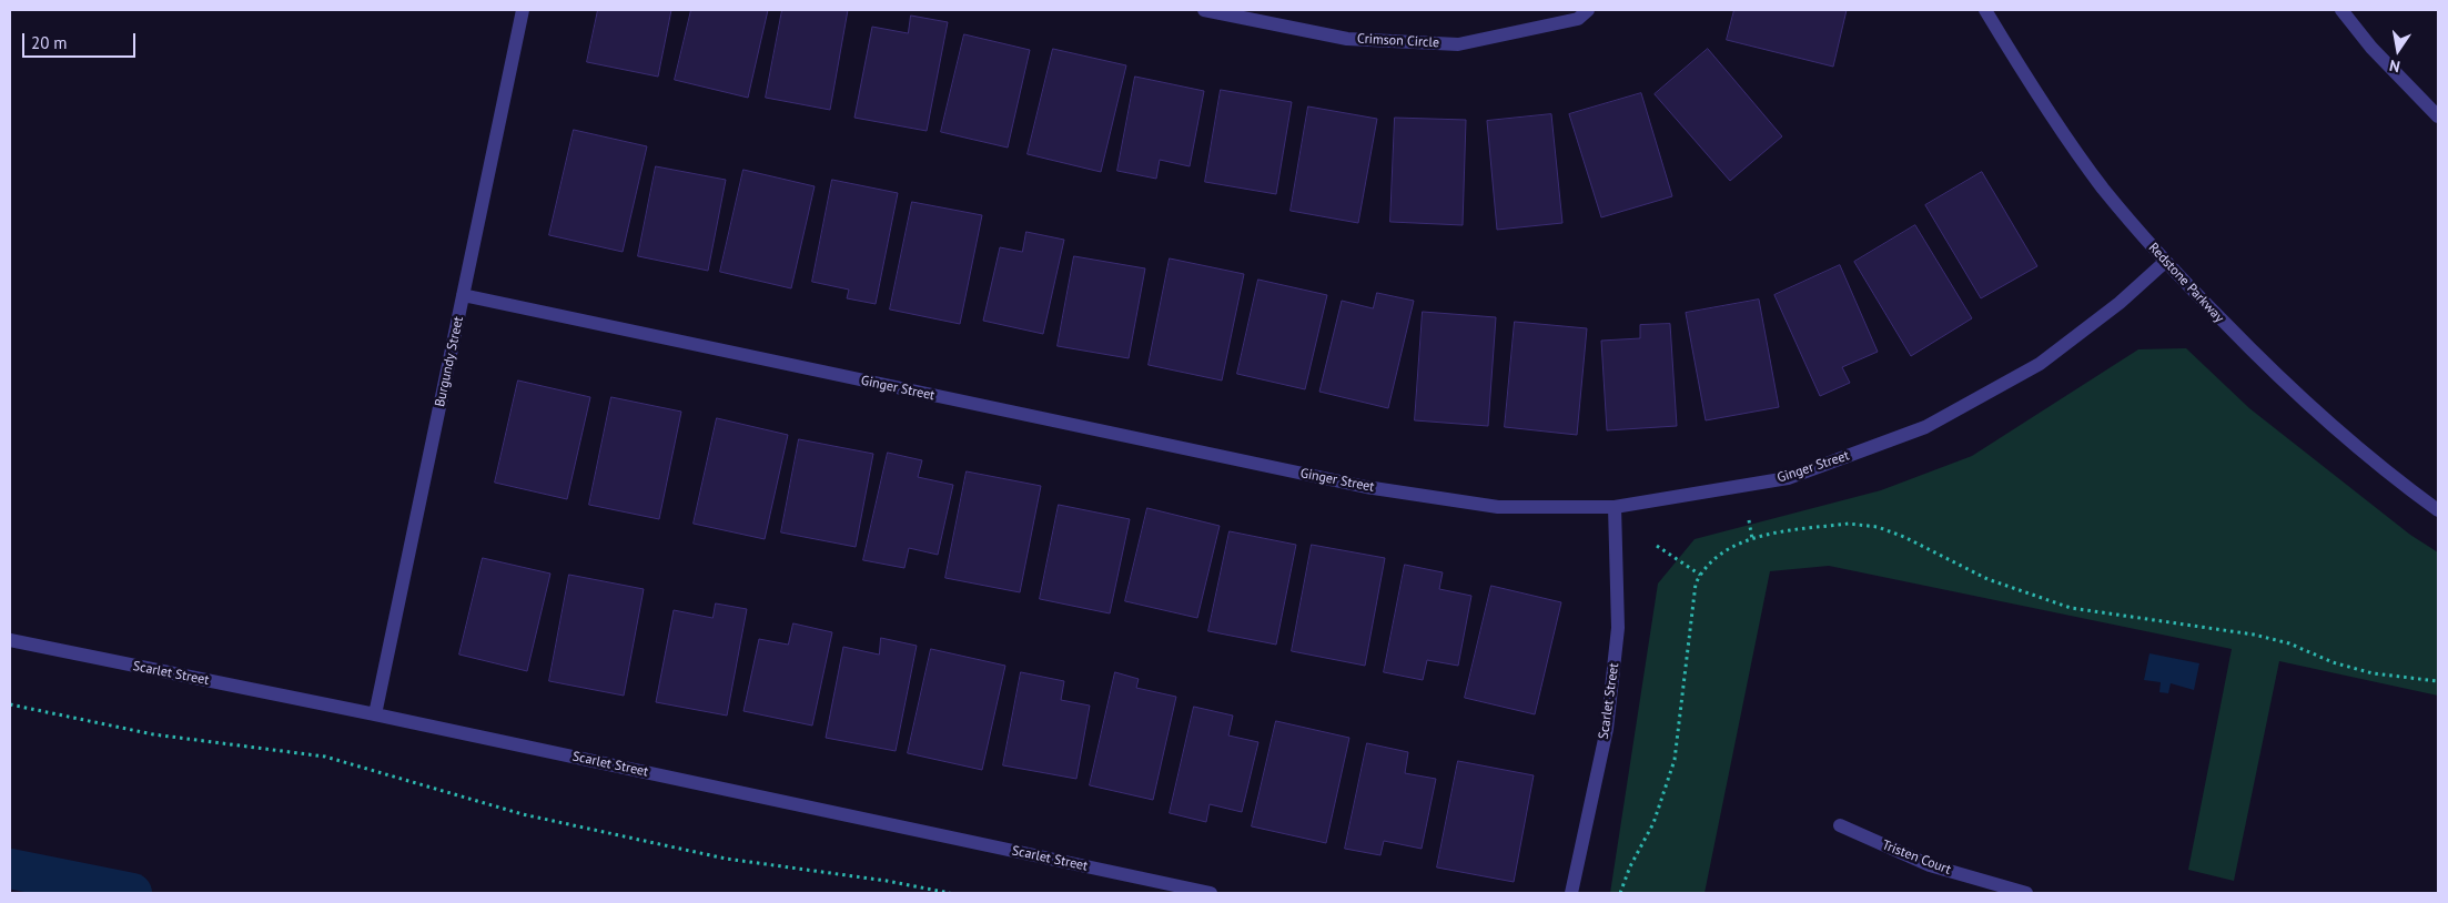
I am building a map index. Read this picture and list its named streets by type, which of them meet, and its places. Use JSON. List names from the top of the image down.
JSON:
{
  "streets": {
    "street": [
      "Crimson Circle",
      "Redstone Parkway",
      "Burgundy Street",
      "Ginger Street",
      "Scarlet Street",
      "Tristen Court"
    ]
  },
  "crossings": [
    ["Redstone Parkway", "Ginger Street"],
    ["Burgundy Street", "Ginger Street"],
    ["Burgundy Street", "Scarlet Street"],
    ["Ginger Street", "Scarlet Street"]
  ],
  "scale_bar": "20 m",
  "north": "bottom"
}
